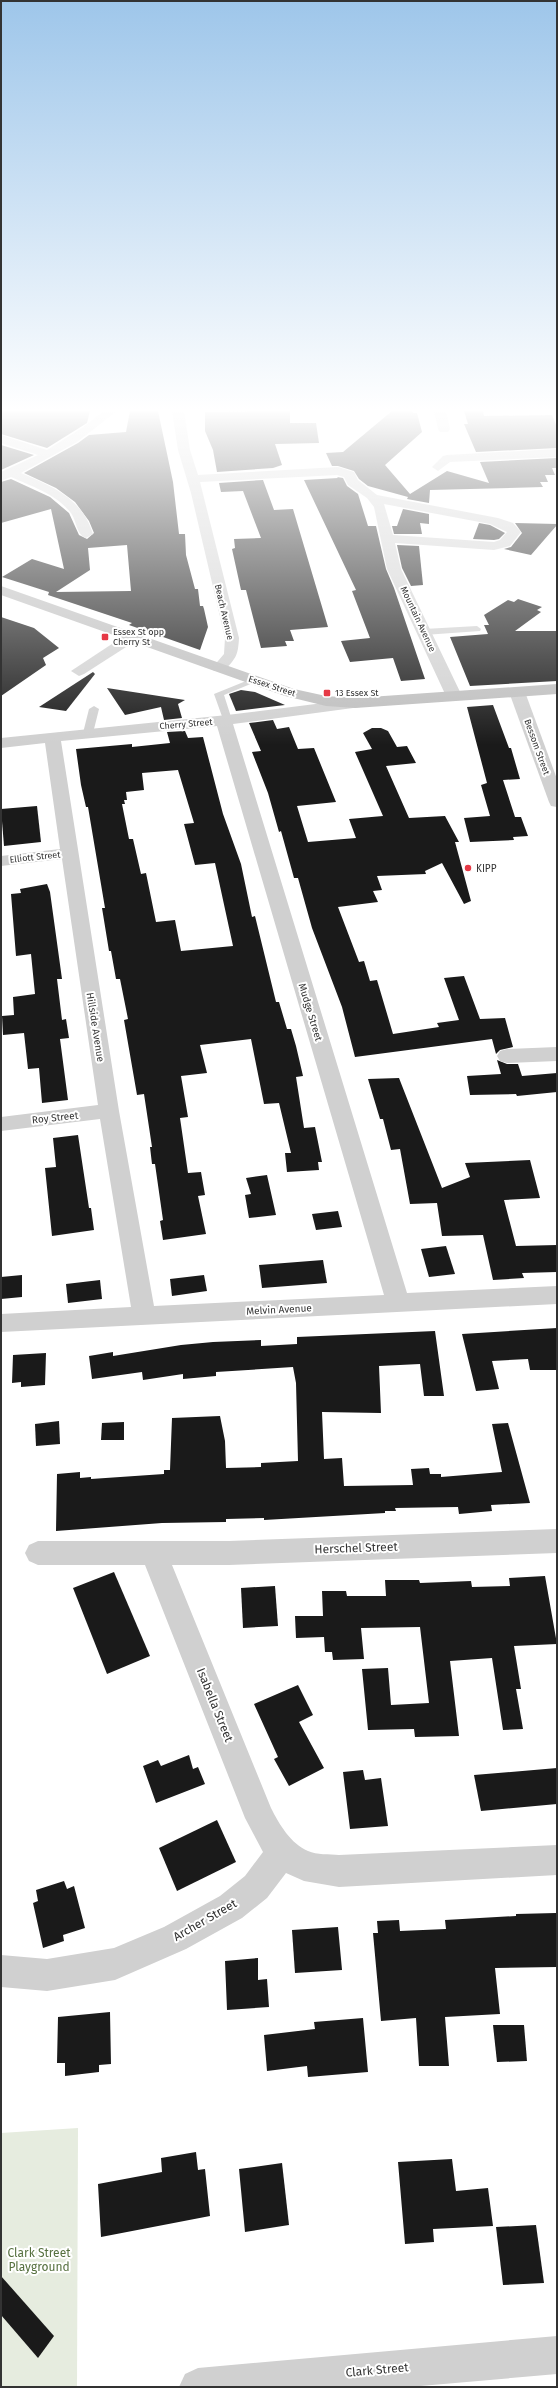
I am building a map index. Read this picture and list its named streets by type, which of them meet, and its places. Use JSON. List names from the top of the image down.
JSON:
{
  "streets": {
    "main road": ["Essex Street"],
    "street": [
      "Beach Avenue",
      "Mountain Avenue",
      "Cherry Street",
      "Bessom Street",
      "Elliott Street",
      "Mudge Street",
      "Hillside Avenue",
      "Roy Street",
      "Melvin Avenue",
      "Herschel Street",
      "Isabella Street",
      "Archer Street",
      "Clark Street"
    ]
  },
  "crossings": [
    ["Beach Avenue", "Essex Street"],
    ["Mountain Avenue", "Essex Street"],
    ["Essex Street", "Cherry Street"],
    ["Essex Street", "Bessom Street"],
    ["Cherry Street", "Mudge Street"],
    ["Cherry Street", "Hillside Avenue"],
    ["Elliott Street", "Hillside Avenue"],
    ["Mudge Street", "Melvin Avenue"],
    ["Hillside Avenue", "Roy Street"],
    ["Hillside Avenue", "Melvin Avenue"],
    ["Herschel Street", "Isabella Street"],
    ["Isabella Street", "Archer Street"]
  ],
  "parks": ["Clark Street Playground"],
  "places": {
    "transit": ["Essex St opp Cherry St", "13 Essex St"],
    "other": ["KIPP"]
  }
}
